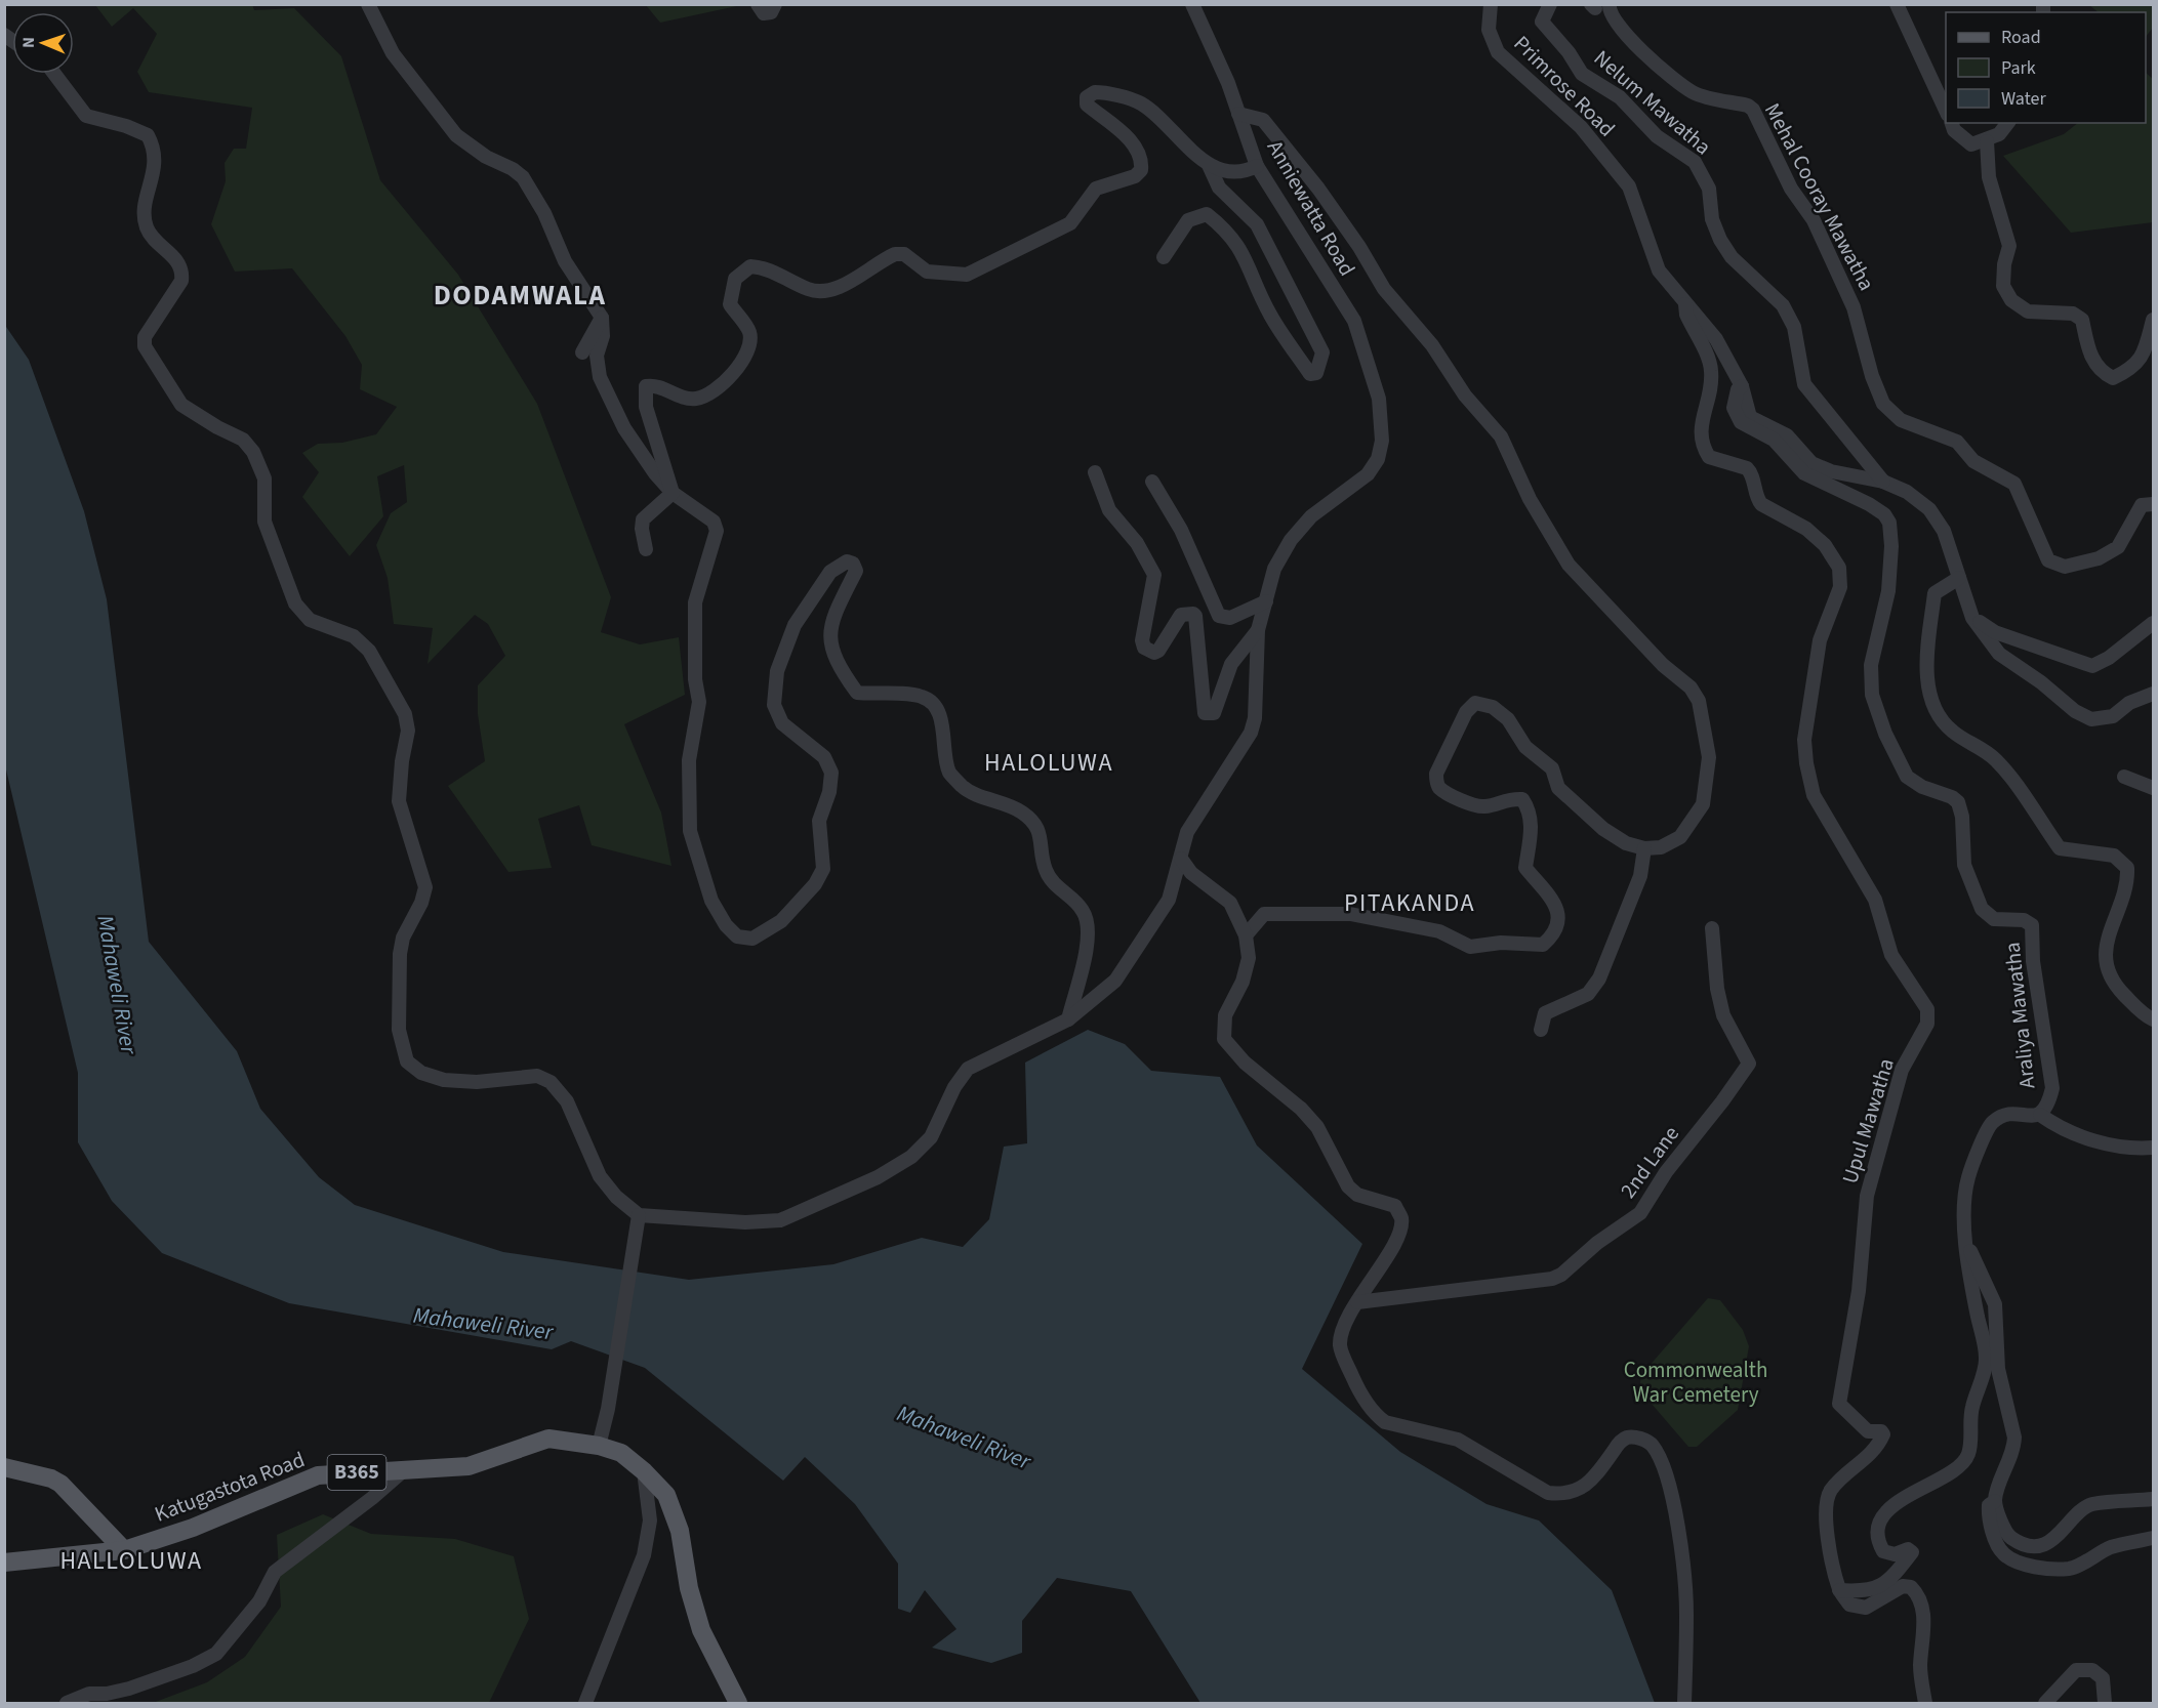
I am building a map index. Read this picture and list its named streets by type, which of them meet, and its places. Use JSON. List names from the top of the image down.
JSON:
{
  "streets": {
    "main road": ["B365", "Katugastota Road"],
    "street": [
      "Primrose Road",
      "Nelum Mawatha",
      "Mehal Cooray Mawatha",
      "Anniewatta Road",
      "Araliya Mawatha",
      "Upul Mawatha",
      "2nd Lane"
    ]
  },
  "crossings": [
    ["Primrose Road", "Nelum Mawatha"],
    ["Primrose Road", "Araliya Mawatha"],
    ["Primrose Road", "Upul Mawatha"],
    ["Araliya Mawatha", "Upul Mawatha"]
  ],
  "districts": [
    "DODAMWALA",
    "HALOLUWA",
    "PITAKANDA",
    "HALLOLUWA"
  ],
  "water": ["Mahaweli River"],
  "parks": ["Commonwealth War Cemetery"],
  "legend": ["Road", "Park", "Water"],
  "north": "left"
}
